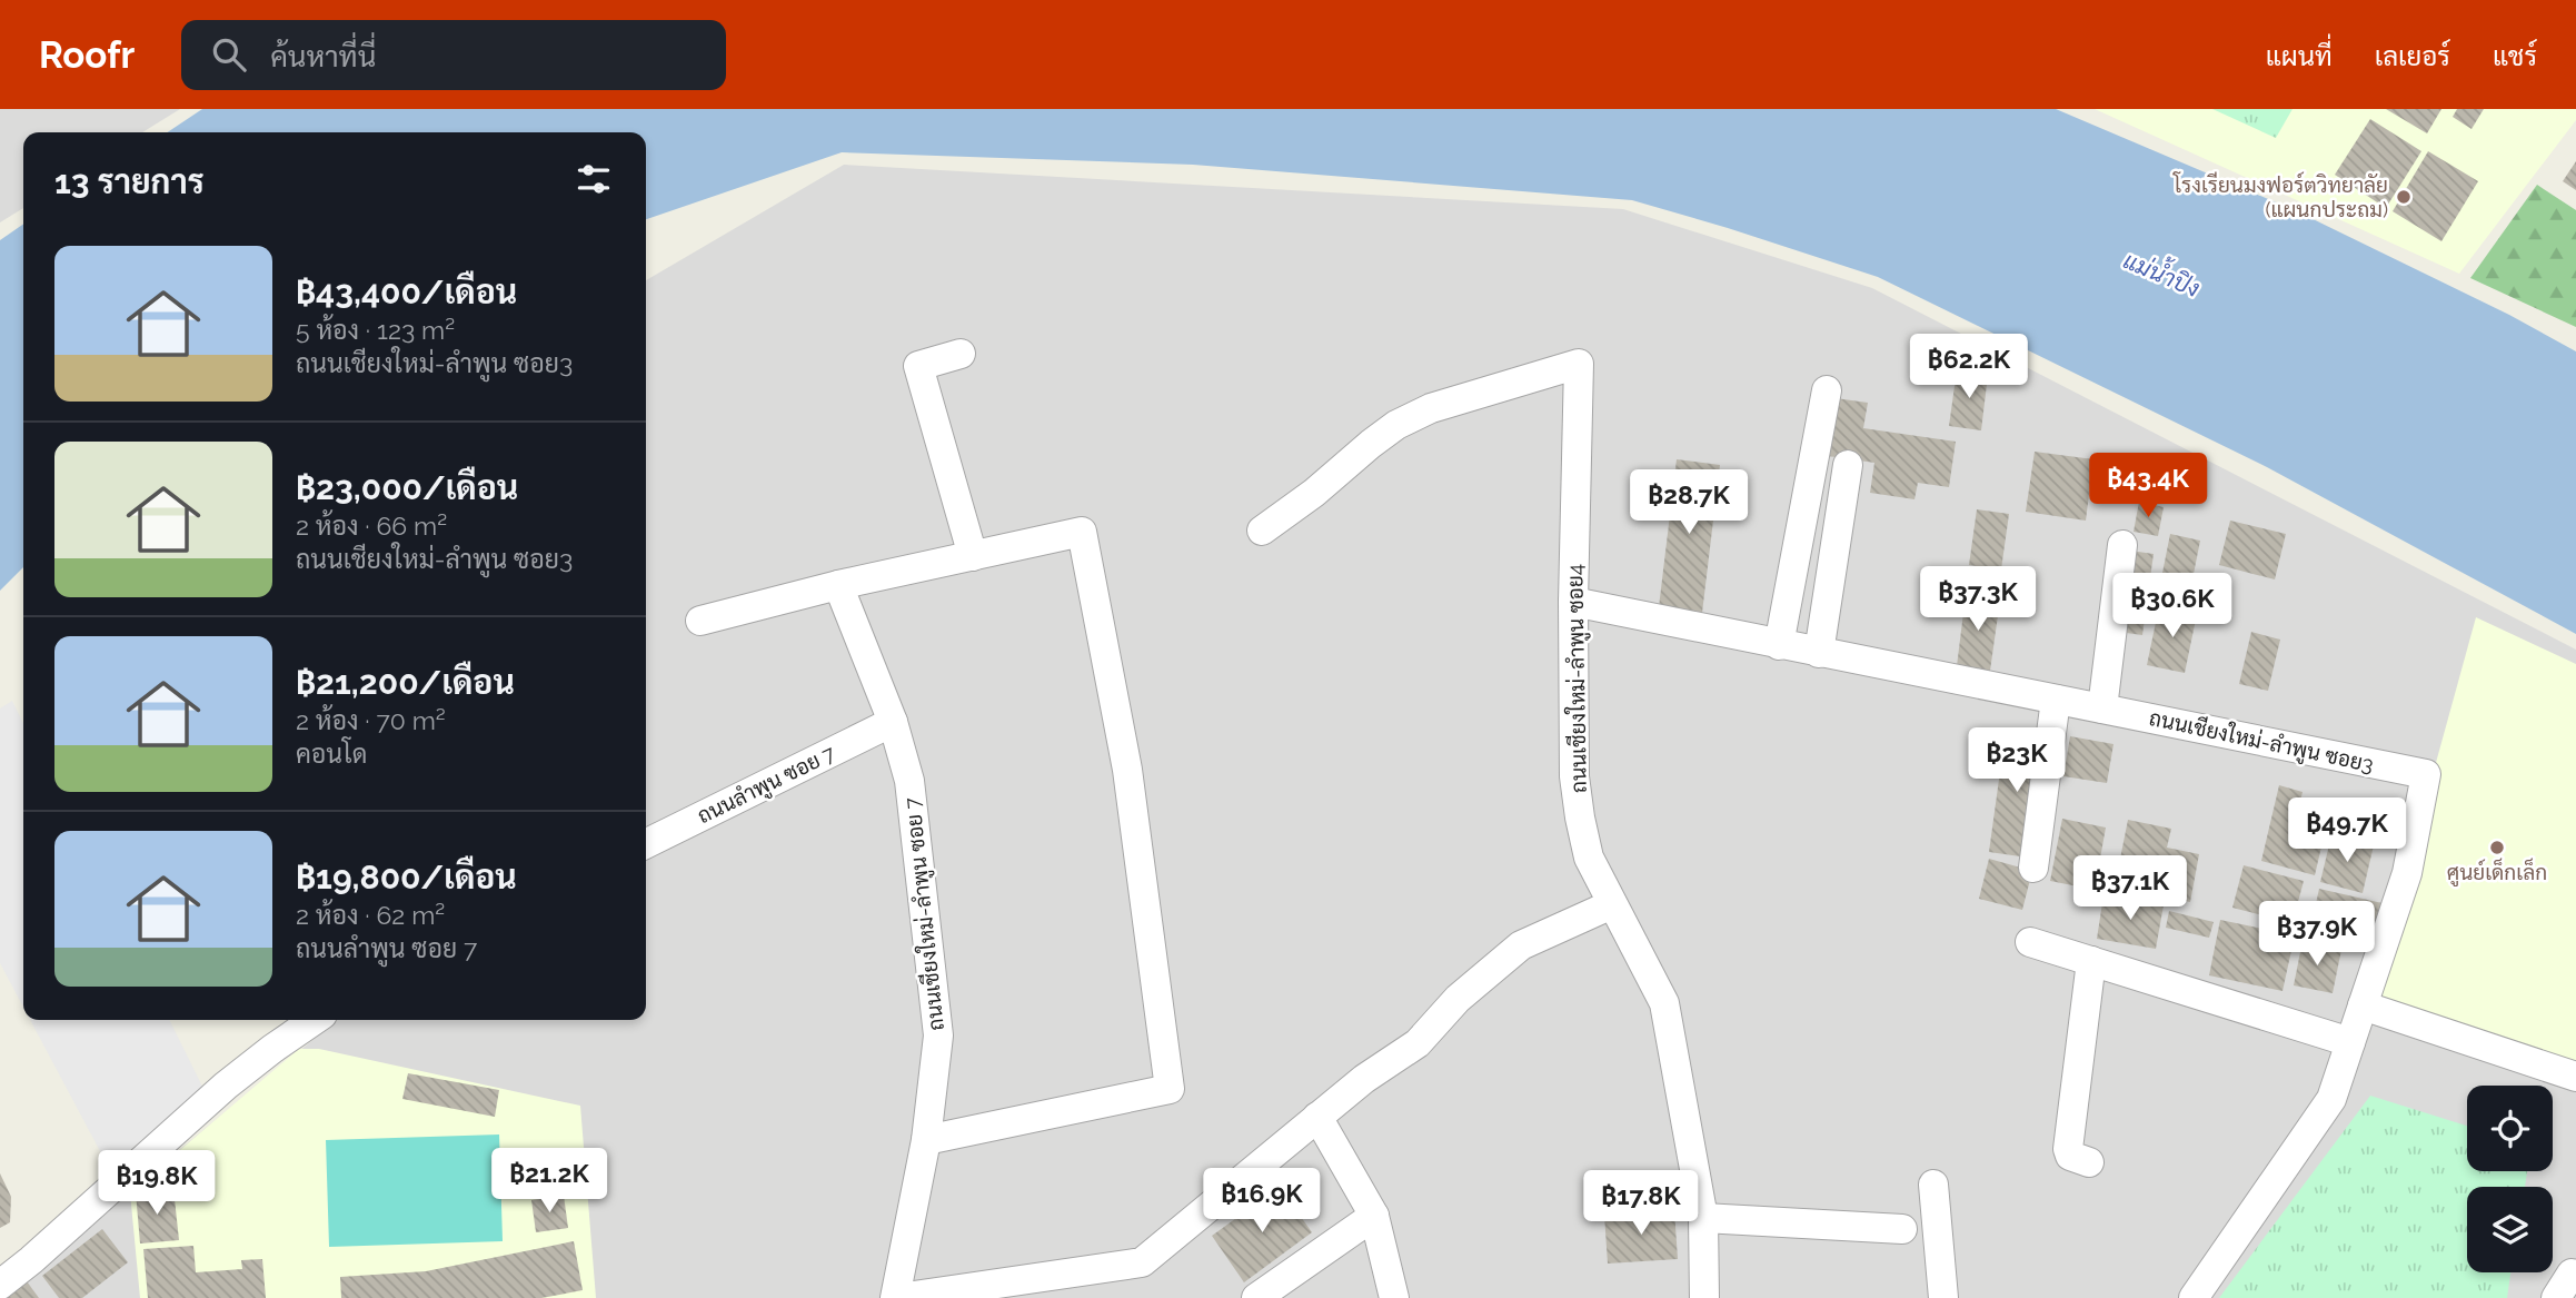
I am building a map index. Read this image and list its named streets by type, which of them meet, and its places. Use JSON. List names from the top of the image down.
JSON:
{
  "streets": {
    "street": [
      "ถนนเชียงใหม่-ลำพูน ซอย4",
      "ถนนเชียงใหม่-ลำพูน ซอย3",
      "ถนนลำพูน ซอย 7",
      "ถนนเชียงใหม่-ลำพูน ซอย 7"
    ]
  },
  "crossings": [
    ["ถนนเชียงใหม่-ลำพูน ซอย4", "ถนนเชียงใหม่-ลำพูน ซอย3"],
    ["ถนนลำพูน ซอย 7", "ถนนเชียงใหม่-ลำพูน ซอย 7"]
  ],
  "water": ["แม่น้ำปิง"],
  "places": ["โรงเรียนมงฟอร์ตวิทยาลัย (แผนกประถม)", "ศูนย์เด็กเล็ก"],
  "page": {
    "header": "Roofr",
    "search": "ค้นหาที่นี่",
    "nav": ["แผนที่", "เลเยอร์", "แชร์"],
    "heading": "13 รายการ",
    "list": [
      {
        "name": "฿43,400/เดือน",
        "note": "5 ห้อง · 123 m² · ถนนเชียงใหม่-ลำพูน ซอย3"
      },
      {
        "name": "฿23,000/เดือน",
        "note": "2 ห้อง · 66 m² · ถนนเชียงใหม่-ลำพูน ซอย3"
      },
      {
        "name": "฿21,200/เดือน",
        "note": "2 ห้อง · 70 m² · คอนโด"
      },
      {
        "name": "฿19,800/เดือน",
        "note": "2 ห้อง · 62 m² · ถนนลำพูน ซอย 7"
      }
    ],
    "price": [
      "฿62.2K",
      "฿43.4K",
      "฿28.7K",
      "฿37.3K",
      "฿30.6K",
      "฿23K",
      "฿49.7K",
      "฿37.1K",
      "฿37.9K",
      "฿21.2K",
      "฿19.8K",
      "฿16.9K",
      "฿17.8K"
    ]
  }
}
